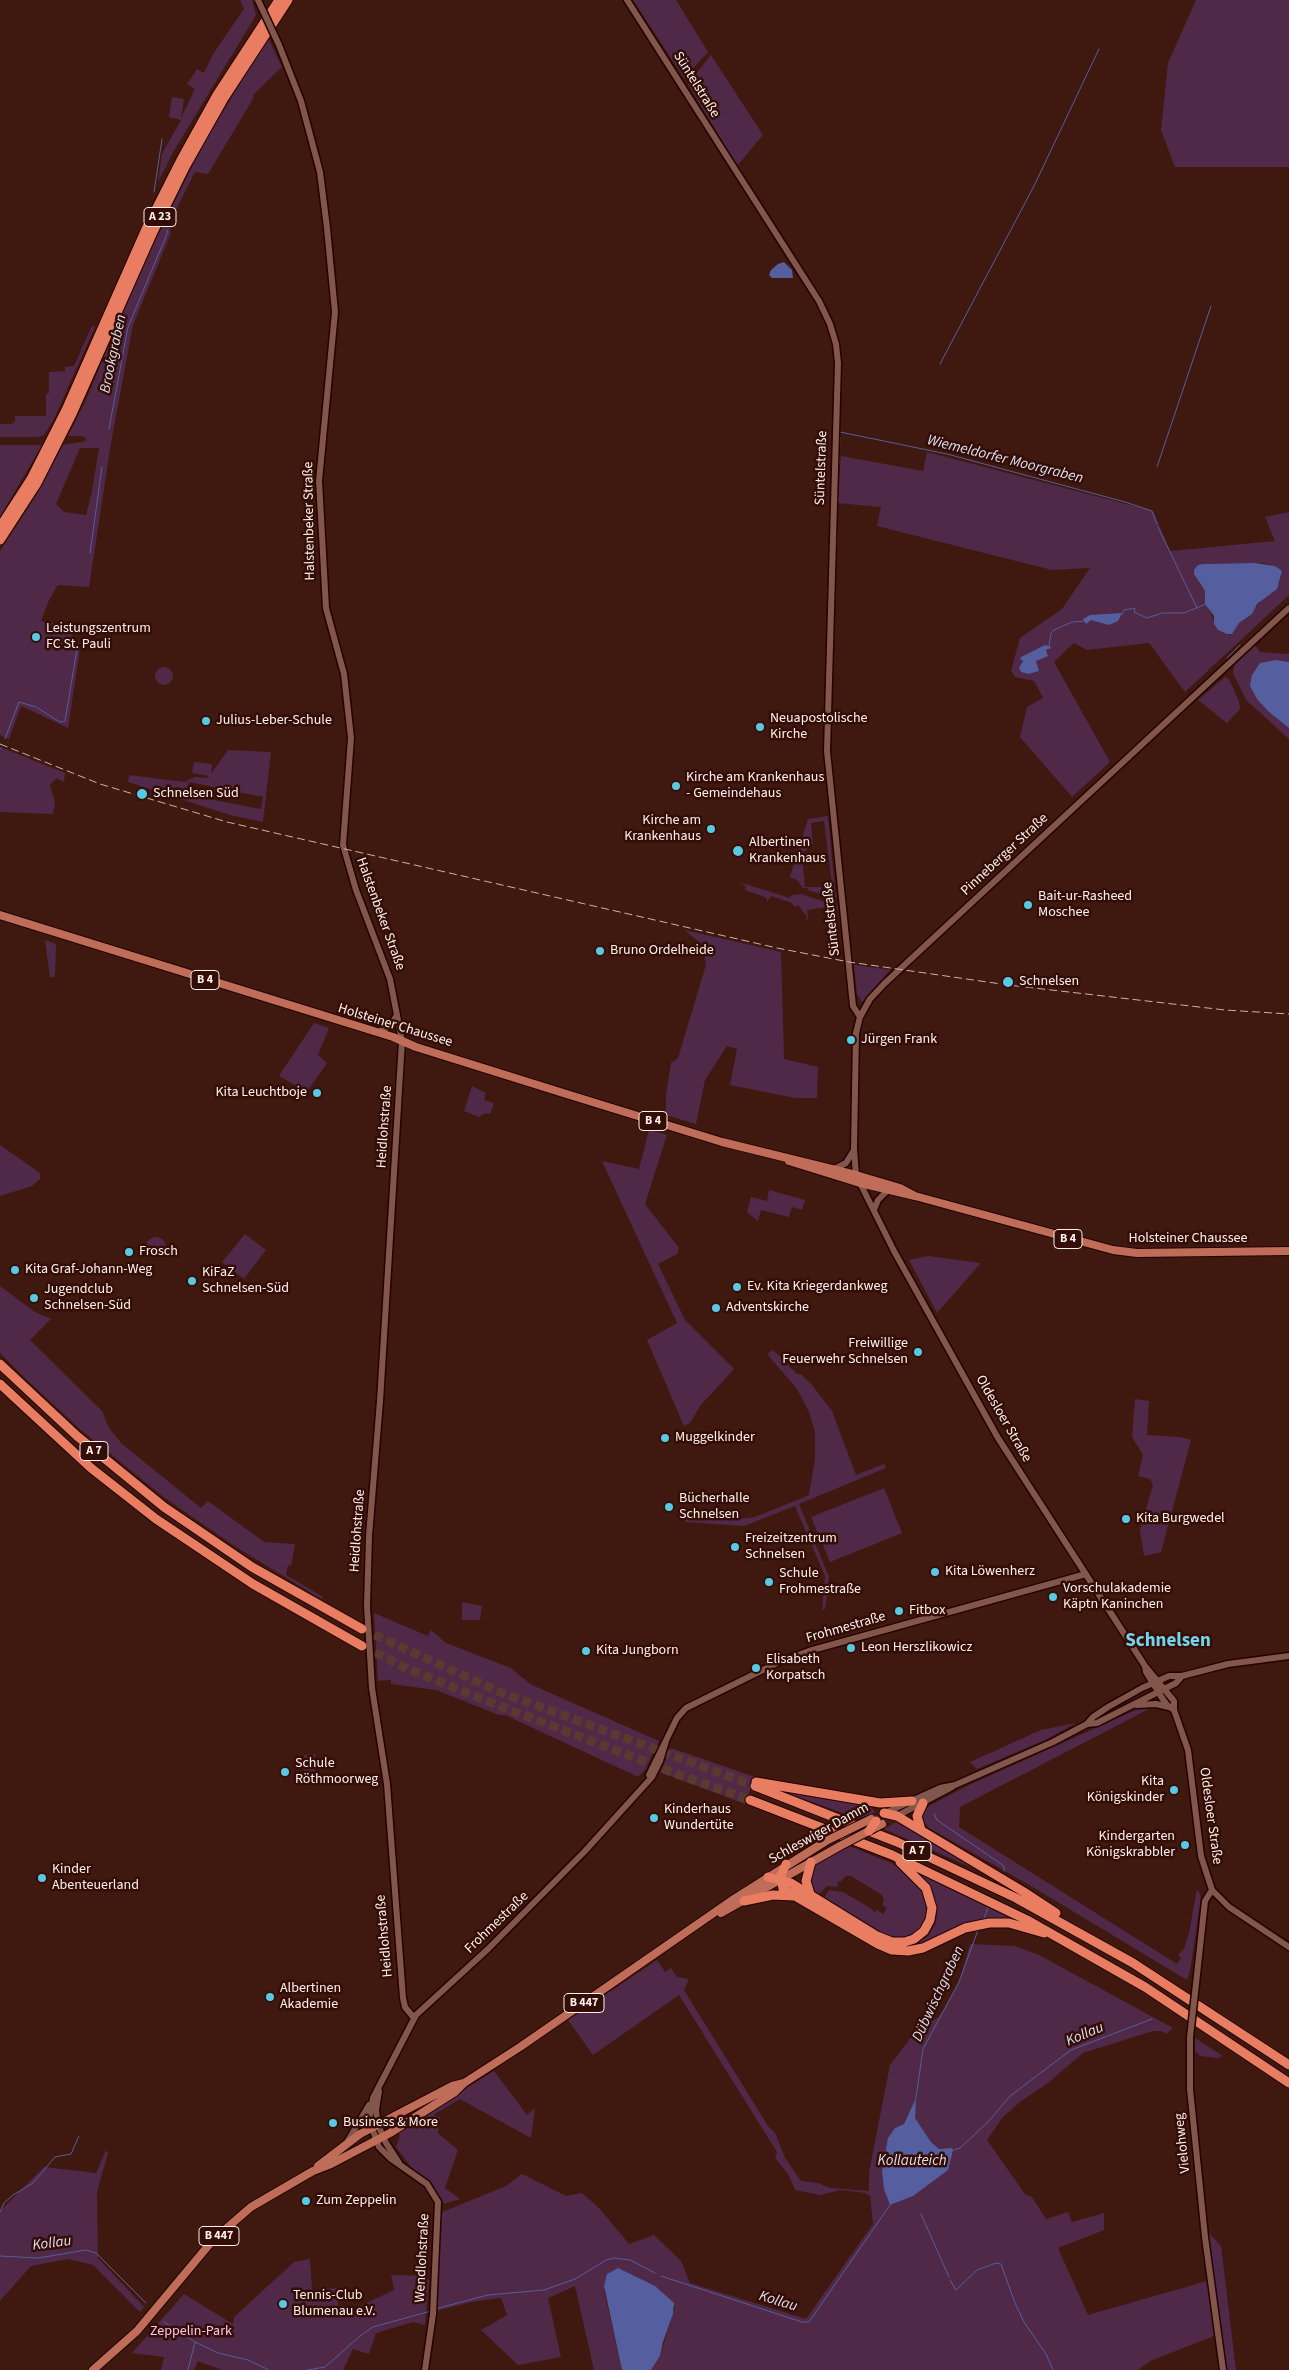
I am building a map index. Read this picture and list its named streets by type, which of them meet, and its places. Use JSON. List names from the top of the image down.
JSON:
{
  "streets": {
    "highway": ["A 23", "A 7"],
    "main road": [
      "B 4",
      "Holsteiner Chaussee",
      "Schleswiger Damm",
      "B 447"
    ],
    "street": [
      "Süntelstraße",
      "Halstenbeker Straße",
      "Pinneberger Straße",
      "Heidlohstraße",
      "Oldesloer Straße",
      "Frohmestraße",
      "Vielohweg",
      "Wendlohstraße"
    ]
  },
  "crossings": [
    ["Süntelstraße", "Pinneberger Straße"],
    ["Halstenbeker Straße", "Holsteiner Chaussee"],
    ["Halstenbeker Straße", "Heidlohstraße"],
    ["Pinneberger Straße", "Holsteiner Chaussee"],
    ["Pinneberger Straße", "Oldesloer Straße"],
    ["Holsteiner Chaussee", "Heidlohstraße"],
    ["Holsteiner Chaussee", "Oldesloer Straße"],
    ["Heidlohstraße", "Frohmestraße"],
    ["Oldesloer Straße", "Frohmestraße"],
    ["Oldesloer Straße", "Schleswiger Damm"],
    ["Oldesloer Straße", "Vielohweg"],
    ["A 7", "Schleswiger Damm"],
    ["Frohmestraße", "Schleswiger Damm"],
    ["Frohmestraße", "B 447"],
    ["Frohmestraße", "Wendlohstraße"],
    ["Schleswiger Damm", "B 447"],
    ["Schleswiger Damm", "Wendlohstraße"],
    ["B 447", "Wendlohstraße"]
  ],
  "districts": ["Schnelsen"],
  "water": [
    "Brookgraben",
    "Wiemeldorfer Moorgraben",
    "Dübwischgraben",
    "Kollau",
    "Kollauteich"
  ],
  "parks": ["Zeppelin-Park"],
  "places": [
    "Leistungszentrum FC St. Pauli",
    "Julius-Leber-Schule",
    "Neuapostolische Kirche",
    "Kirche am Krankenhaus - Gemeindehaus",
    "Schnelsen Süd",
    "Kirche am Krankenhaus",
    "Albertinen Krankenhaus",
    "Bait-ur-Rasheed Moschee",
    "Bruno Ordelheide",
    "Schnelsen",
    "Jürgen Frank",
    "Kita Leuchtboje",
    "Frosch",
    "Kita Graf-Johann-Weg",
    "KiFaZ Schnelsen-Süd",
    "Ev. Kita Kriegerdankweg",
    "Jugendclub Schnelsen-Süd",
    "Adventskirche",
    "Freiwillige Feuerwehr Schnelsen",
    "Muggelkinder",
    "Bücherhalle Schnelsen",
    "Kita Burgwedel",
    "Freizeitzentrum Schnelsen",
    "Kita Löwenherz",
    "Schule Frohmestraße",
    "Vorschulakademie Käptn Kaninchen",
    "Fitbox",
    "Leon Herszlikowicz",
    "Kita Jungborn",
    "Elisabeth Korpatsch",
    "Schule Röthmoorweg",
    "Kita Königskinder",
    "Kinderhaus Wundertüte",
    "Kindergarten Königskrabbler",
    "Kinder Abenteuerland",
    "Albertinen Akademie",
    "Business & More",
    "Zum Zeppelin",
    "Tennis-Club Blumenau e.V."
  ]
}
